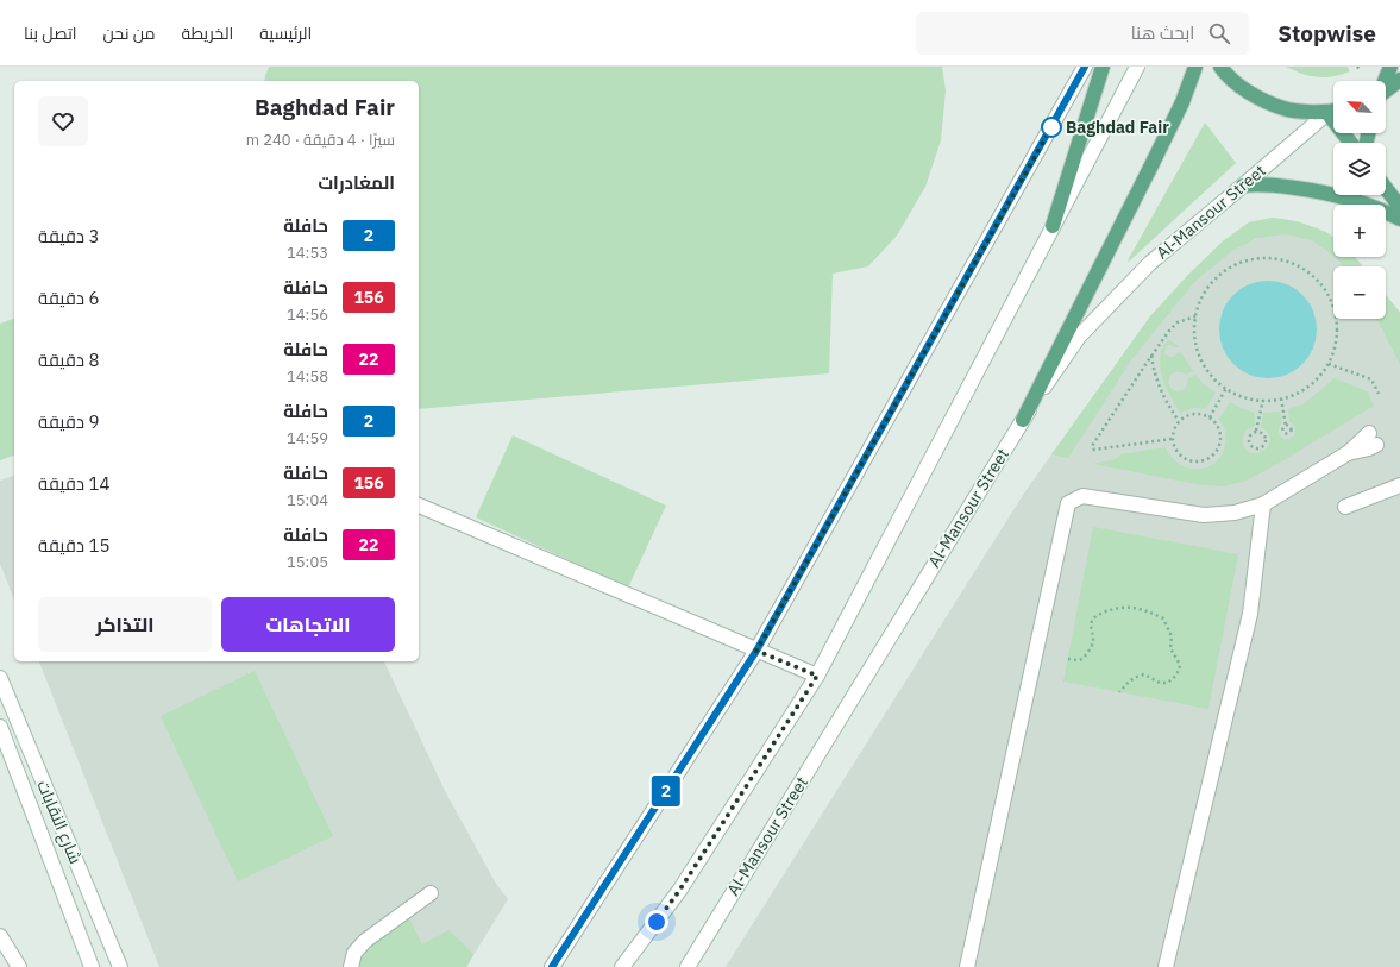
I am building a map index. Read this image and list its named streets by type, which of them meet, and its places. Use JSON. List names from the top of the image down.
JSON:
{
  "streets": {
    "main road": ["Al-Mansour Street", "شارع النقابات"]
  },
  "places": ["Baghdad Fair"],
  "lines": ["bus line 2"],
  "north": "top left",
  "page": {
    "header": "Stopwise",
    "search": "ابحث هنا",
    "nav": [
      "الرئيسية",
      "الخريطة",
      "من نحن",
      "اتصل بنا"
    ],
    "on_map": "2",
    "map_buttons": ["+", "−"],
    "heading": [
      ["Baghdad Fair", "سيرًا · 4 دقيقة · 240 m"],
      "المغادرات"
    ],
    "list": [
      {
        "mark": "2",
        "name": "حافلة",
        "note": "14:53",
        "value": "3 دقيقة"
      },
      {
        "mark": "156",
        "name": "حافلة",
        "note": "14:56",
        "value": "6 دقيقة"
      },
      {
        "mark": "22",
        "name": "حافلة",
        "note": "14:58",
        "value": "8 دقيقة"
      },
      {
        "mark": "2",
        "name": "حافلة",
        "note": "14:59",
        "value": "9 دقيقة"
      },
      {
        "mark": "156",
        "name": "حافلة",
        "note": "15:04",
        "value": "14 دقيقة"
      },
      {
        "mark": "22",
        "name": "حافلة",
        "note": "15:05",
        "value": "15 دقيقة"
      }
    ],
    "buttons": ["الاتجاهات", "التذاكر"]
  }
}
